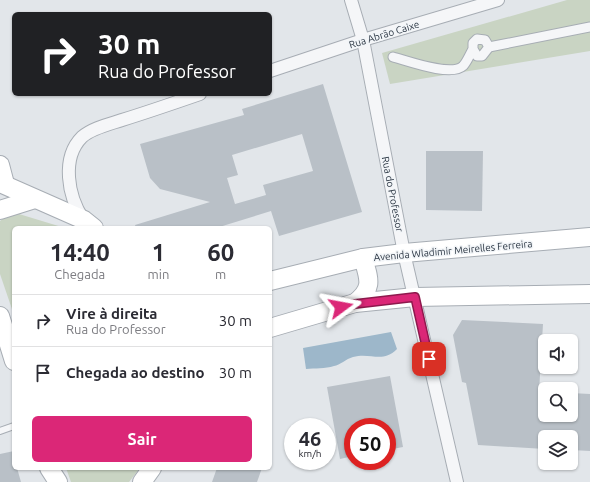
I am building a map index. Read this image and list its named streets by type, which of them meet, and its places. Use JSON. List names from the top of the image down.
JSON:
{
  "streets": {
    "main road": ["Avenida Wladimir Meirelles Ferreira"],
    "street": ["Rua Abrão Caixe", "Rua do Professor"]
  },
  "crossings": [
    ["Rua Abrão Caixe", "Rua do Professor"],
    ["Rua do Professor", "Avenida Wladimir Meirelles Ferreira"]
  ],
  "page": {
    "turn": ["30 m", "Rua do Professor"],
    "eta": [
      "14:40",
      "Chegada",
      "1",
      "min",
      "60",
      "m"
    ],
    "list": [
      {
        "name": "Vire à direita",
        "note": "Rua do Professor",
        "value": "30 m"
      },
      {
        "name": "Chegada ao destino",
        "value": "30 m"
      }
    ],
    "buttons": "Sair",
    "speed": "46 km/h",
    "limit": "50"
  }
}
